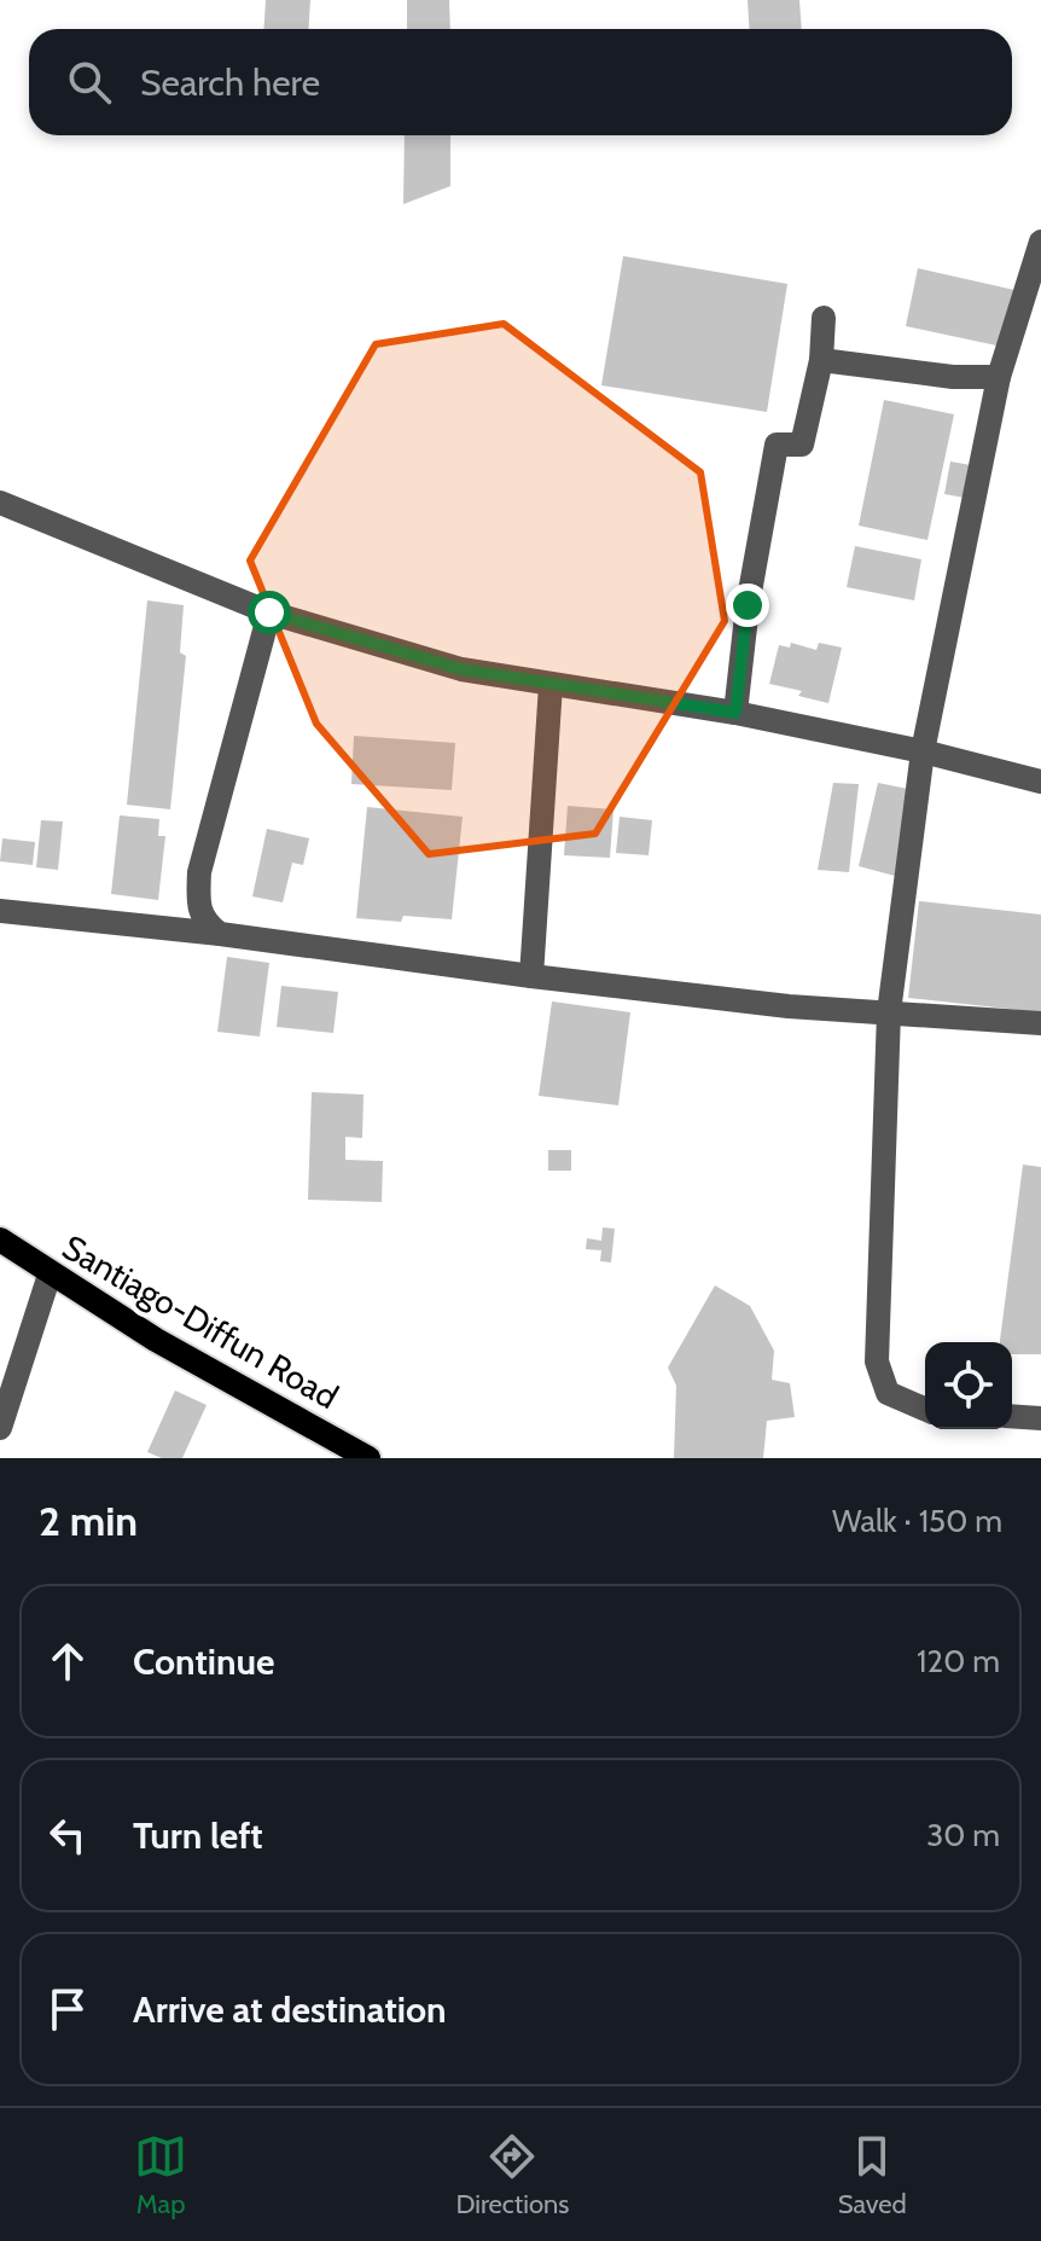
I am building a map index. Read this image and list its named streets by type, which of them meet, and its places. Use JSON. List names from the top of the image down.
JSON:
{
  "streets": {
    "main road": ["Santiago-Diffun Road"]
  },
  "page": {
    "search": "Search here",
    "heading": ["2 min", "Walk · 150 m"],
    "list": [
      ["Continue", "120 m"],
      ["Turn left", "30 m"],
      "Arrive at destination"
    ],
    "nav": ["Map", "Directions", "Saved"]
  }
}
